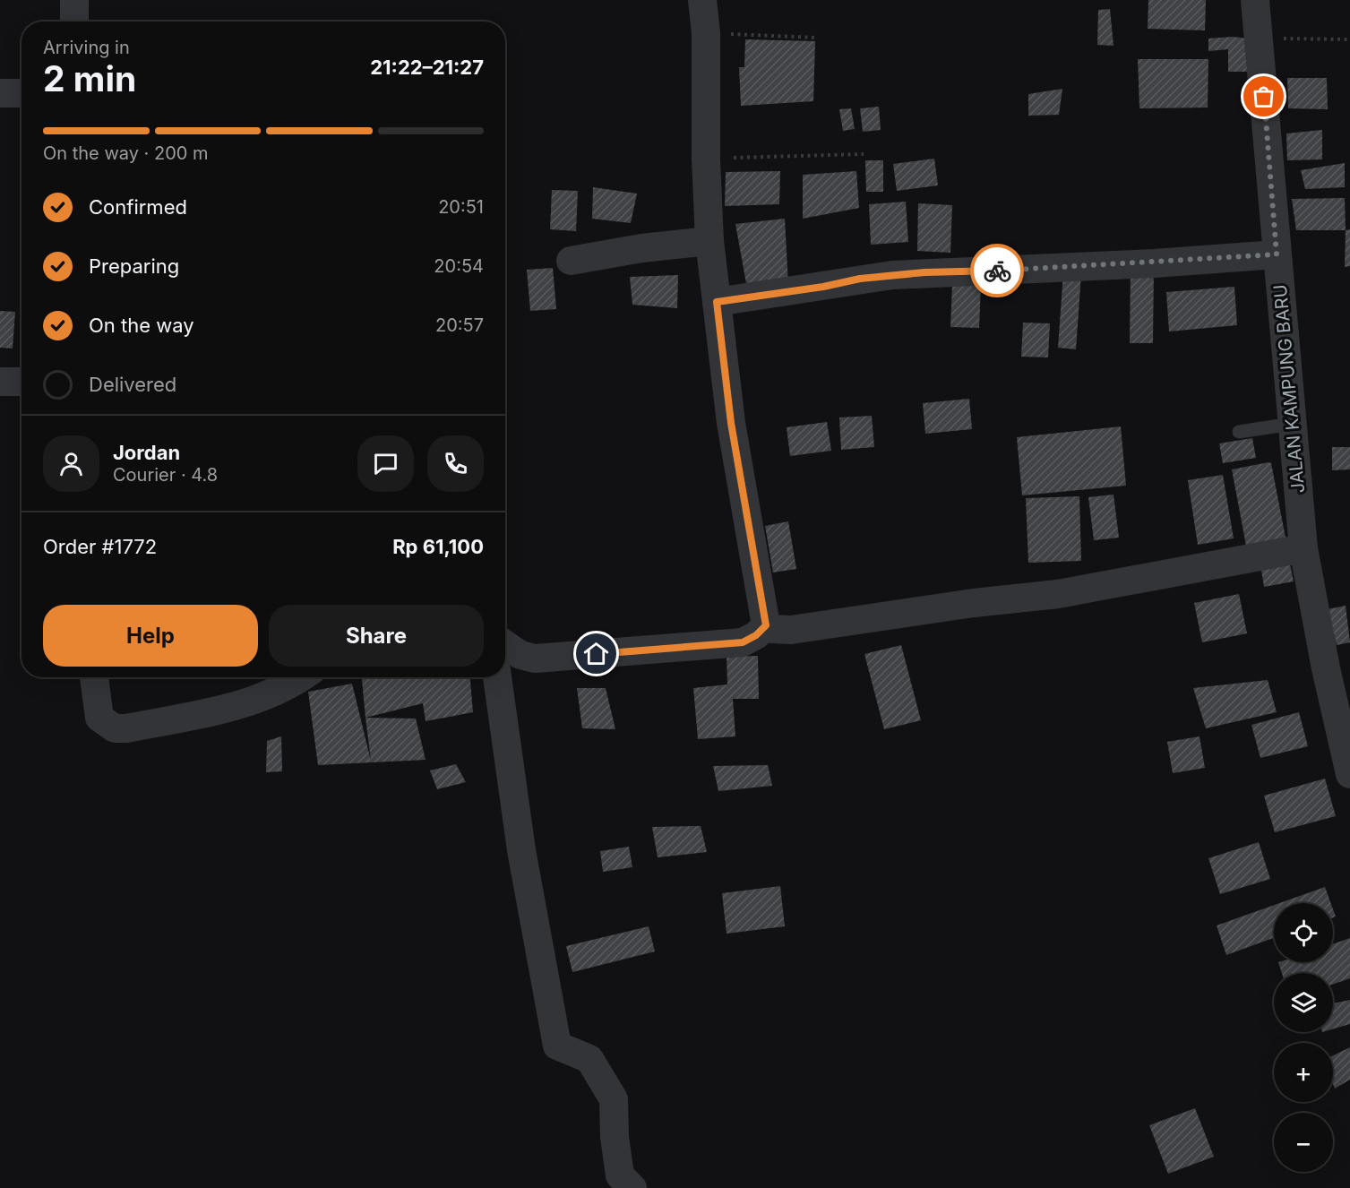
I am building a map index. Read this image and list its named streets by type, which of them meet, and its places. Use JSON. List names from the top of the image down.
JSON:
{
  "streets": {
    "street": ["JALAN KAMPUNG BARU"]
  },
  "page": {
    "heading": ["2 min", "Arriving in", "21:22–21:27"],
    "panel": [
      "Jordan",
      "Courier · 4.8",
      "Order #1772",
      "Rp 61,100"
    ],
    "bar": "On the way · 200 m",
    "list": [
      ["Confirmed", "20:51"],
      ["Preparing", "20:54"],
      ["On the way", "20:57"],
      "Delivered"
    ],
    "buttons": ["Help", "Share"],
    "map_buttons": ["+", "−"]
  }
}
